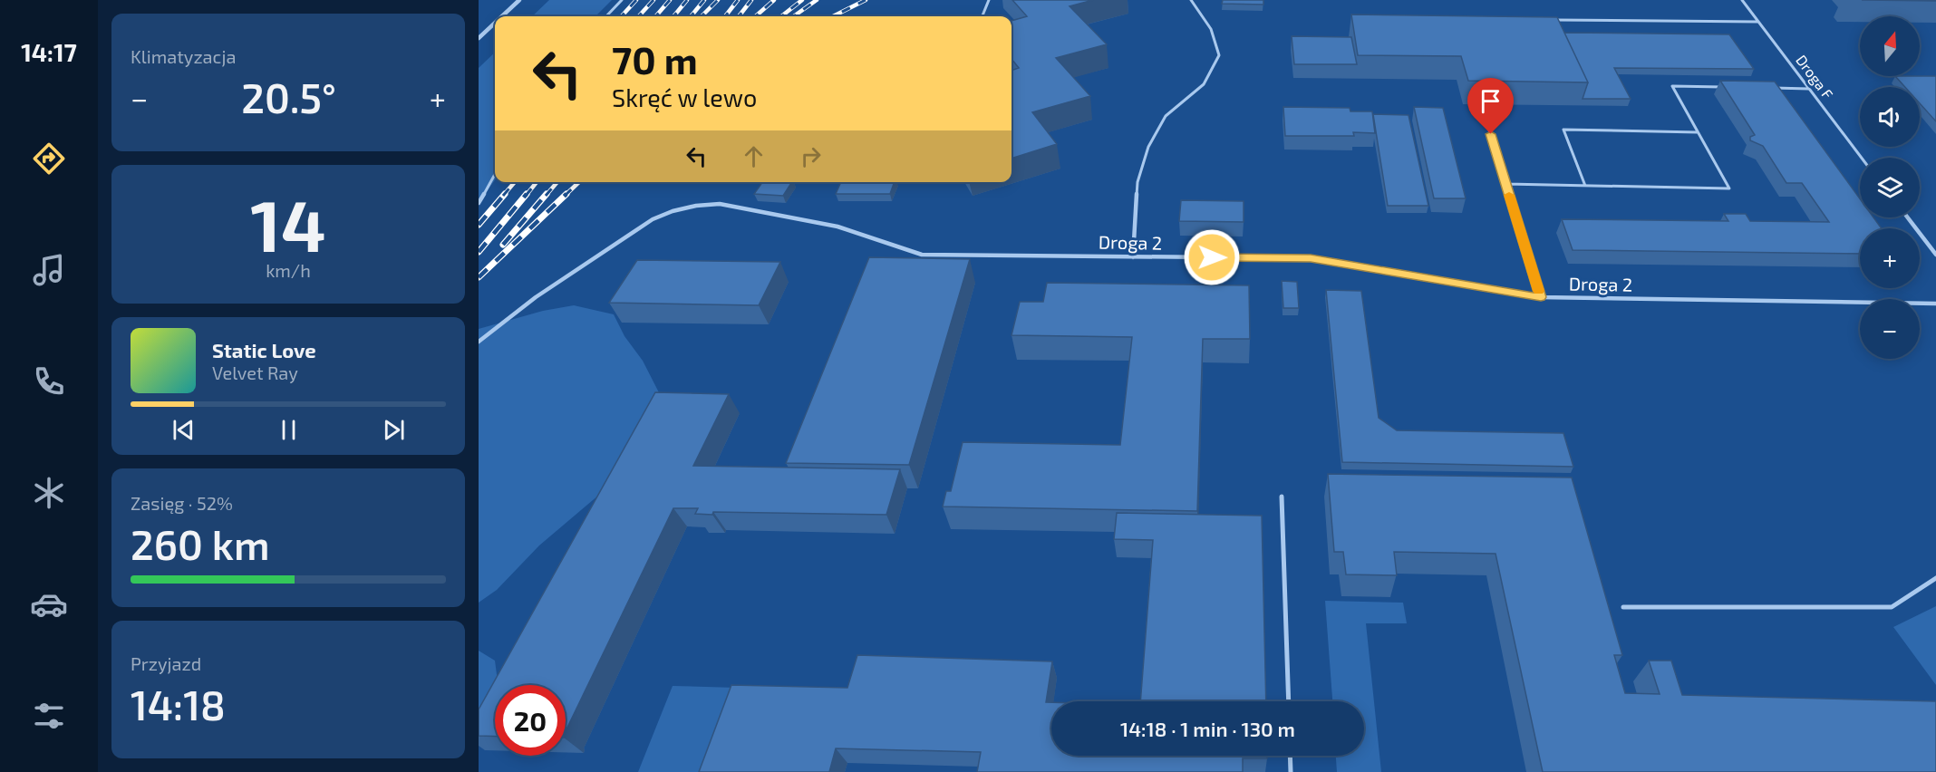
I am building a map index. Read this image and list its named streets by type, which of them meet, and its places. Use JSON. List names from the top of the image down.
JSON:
{
  "streets": {
    "lane": ["Droga F", "Droga 2"]
  },
  "north": "top",
  "page": {
    "tabs": "14:17",
    "tile": [
      "Klimatyzacja",
      ["14", "km/h"],
      ["Zasięg · 52%", "260 km"],
      ["Przyjazd", "14:18"]
    ],
    "map_buttons": ["+", "−"],
    "turn": ["70 m", "Skręć w lewo"],
    "heat": ["−", "20.5°", "+"],
    "song": ["Static Love", "Velvet Ray"],
    "limit": "20",
    "trip": "14:18 · 1 min · 130 m"
  }
}
